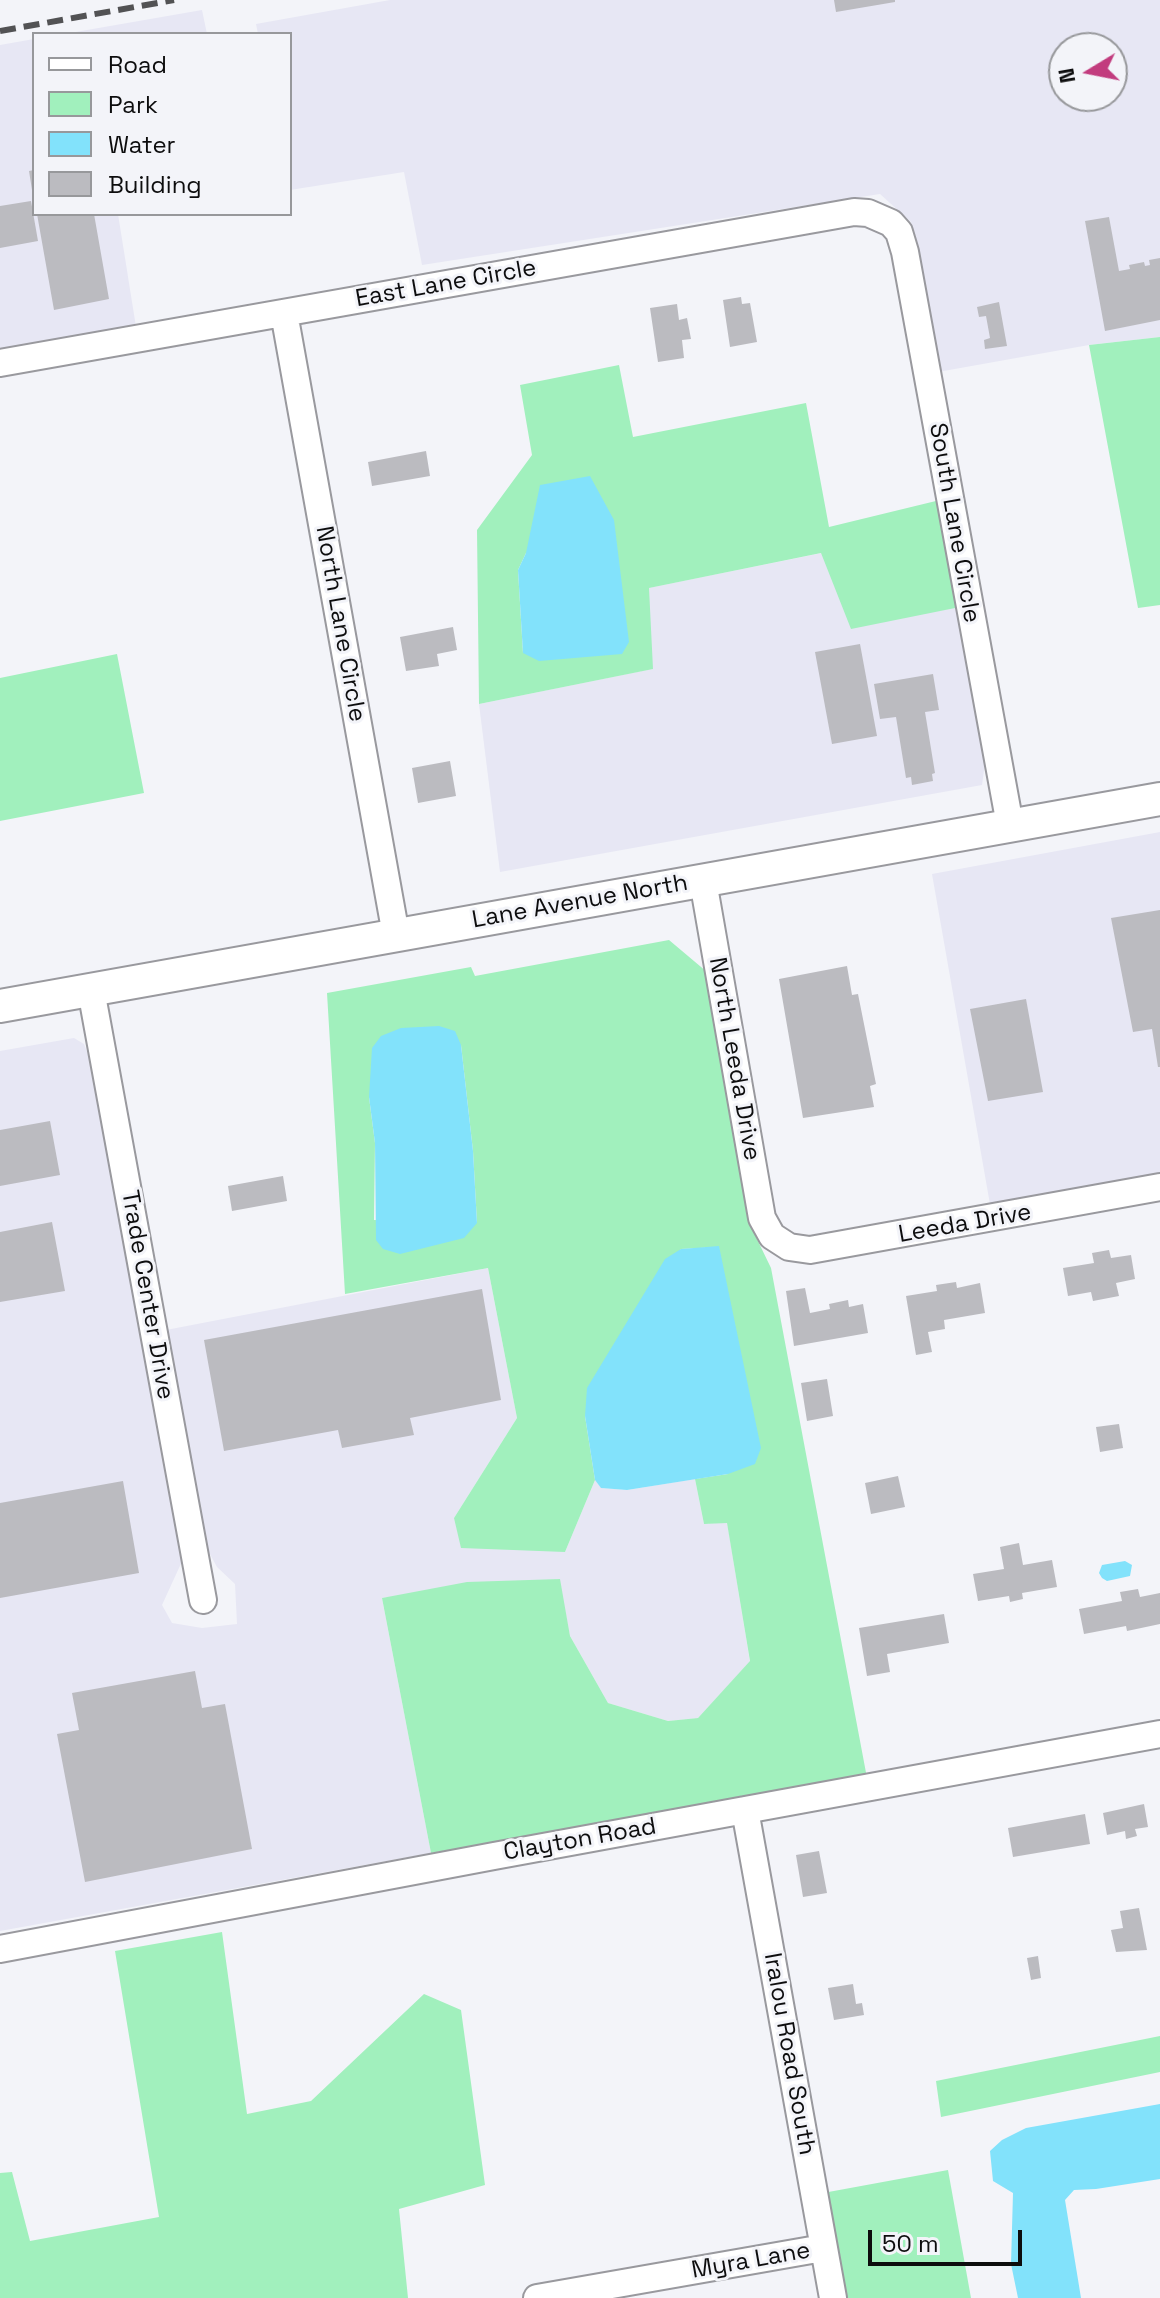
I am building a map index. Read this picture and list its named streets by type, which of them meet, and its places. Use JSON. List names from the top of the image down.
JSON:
{
  "streets": {
    "main road": ["Lane Avenue North"],
    "street": [
      "East Lane Circle",
      "South Lane Circle",
      "North Lane Circle",
      "North Leeda Drive",
      "Leeda Drive",
      "Trade Center Drive",
      "Clayton Road",
      "Iralou Road South",
      "Myra Lane"
    ]
  },
  "crossings": [
    ["East Lane Circle", "South Lane Circle"],
    ["East Lane Circle", "North Lane Circle"],
    ["South Lane Circle", "Lane Avenue North"],
    ["North Lane Circle", "Lane Avenue North"],
    ["Lane Avenue North", "North Leeda Drive"],
    ["Lane Avenue North", "Trade Center Drive"],
    ["North Leeda Drive", "Leeda Drive"],
    ["Clayton Road", "Iralou Road South"],
    ["Iralou Road South", "Myra Lane"]
  ],
  "legend": [
    "Road",
    "Park",
    "Water",
    "Building"
  ],
  "scale_bar": "50 m",
  "north": "left"
}
